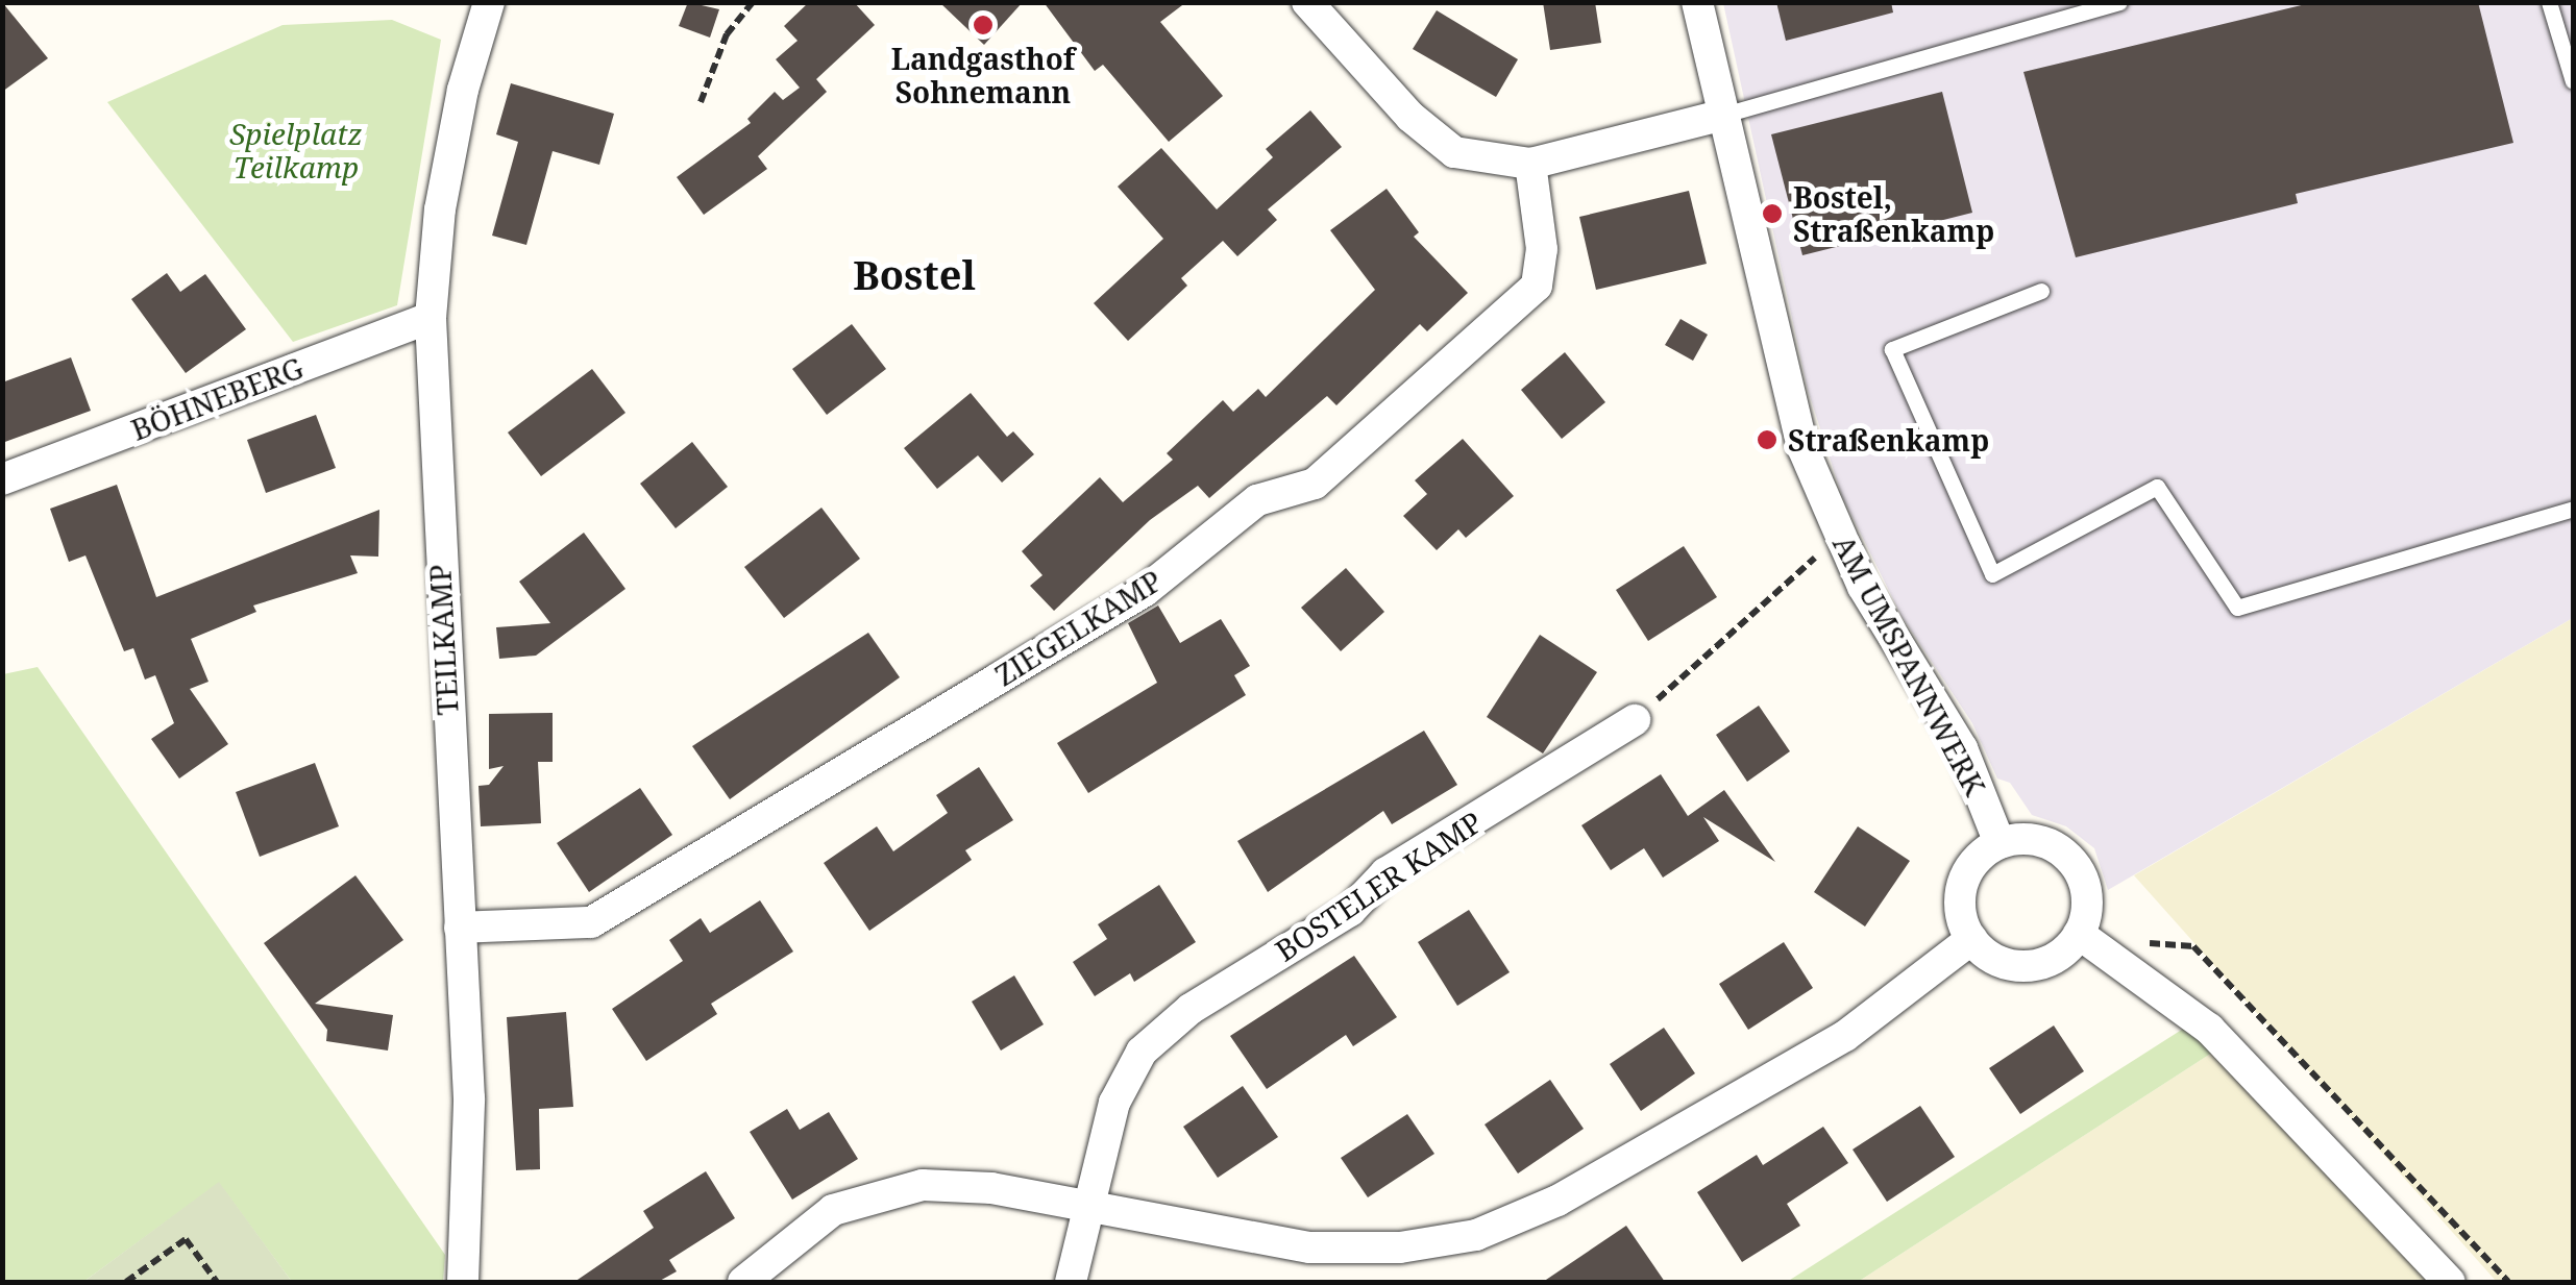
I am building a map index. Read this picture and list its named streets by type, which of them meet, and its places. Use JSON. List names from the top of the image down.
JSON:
{
  "streets": {
    "street": [
      "BÖHNEBERG",
      "ZIEGELKAMP",
      "TEILKAMP",
      "AM UMSPANNWERK",
      "BOSTELER KAMP"
    ]
  },
  "crossings": [
    ["BÖHNEBERG", "TEILKAMP"],
    ["ZIEGELKAMP", "TEILKAMP"]
  ],
  "districts": ["Bostel"],
  "parks": ["Spielplatz Teilkamp"],
  "places": ["Landgasthof Sohnemann", "Bostel, Straßenkamp", "Straßenkamp"]
}
